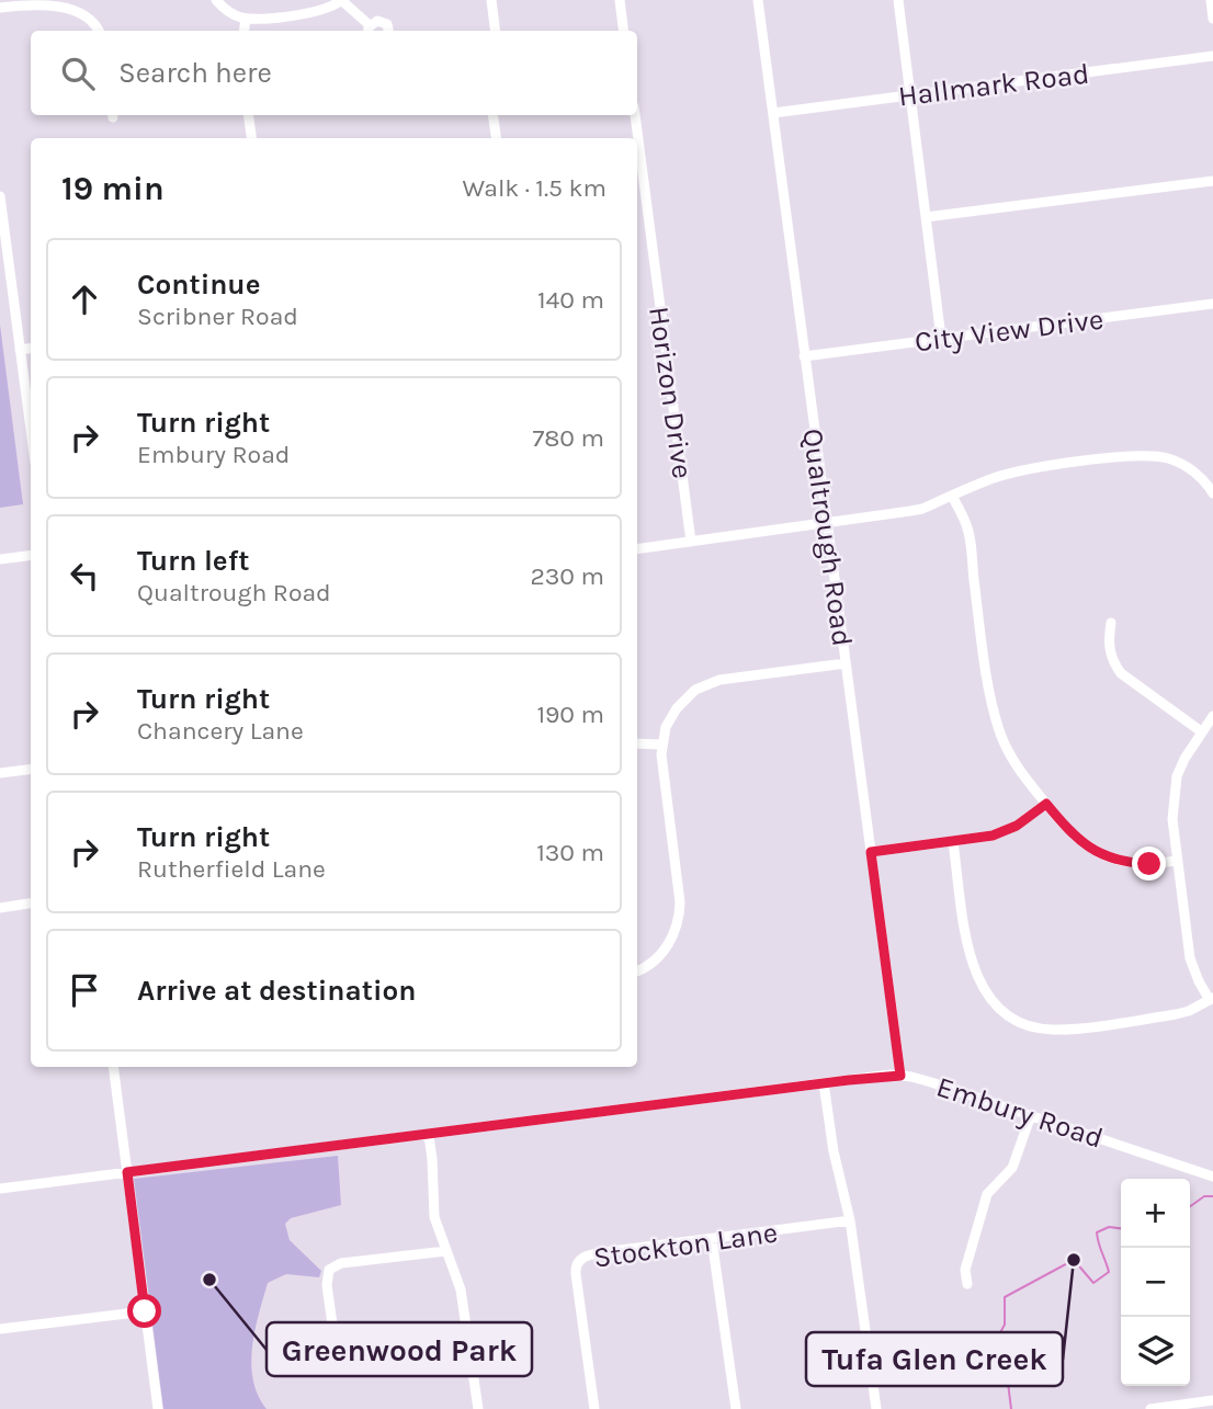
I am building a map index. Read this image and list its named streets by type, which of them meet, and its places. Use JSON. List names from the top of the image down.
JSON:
{
  "streets": {
    "street": [
      "Hallmark Road",
      "City View Drive",
      "Horizon Drive",
      "Qualtrough Road",
      "Embury Road",
      "Stockton Lane"
    ]
  },
  "crossings": [
    ["Hallmark Road", "Qualtrough Road"],
    ["City View Drive", "Qualtrough Road"],
    ["Qualtrough Road", "Embury Road"]
  ],
  "places": ["Tufa Glen Creek", "Greenwood Park"],
  "page": {
    "search": "Search here",
    "heading": ["19 min", "Walk · 1.5 km"],
    "list": [
      ["Continue", "Scribner Road", "140 m"],
      ["Turn right", "Embury Road", "780 m"],
      ["Turn left", "Qualtrough Road", "230 m"],
      ["Turn right", "Chancery Lane", "190 m"],
      ["Turn right", "Rutherfield Lane", "130 m"],
      "Arrive at destination"
    ],
    "map_buttons": ["+", "−"]
  }
}
